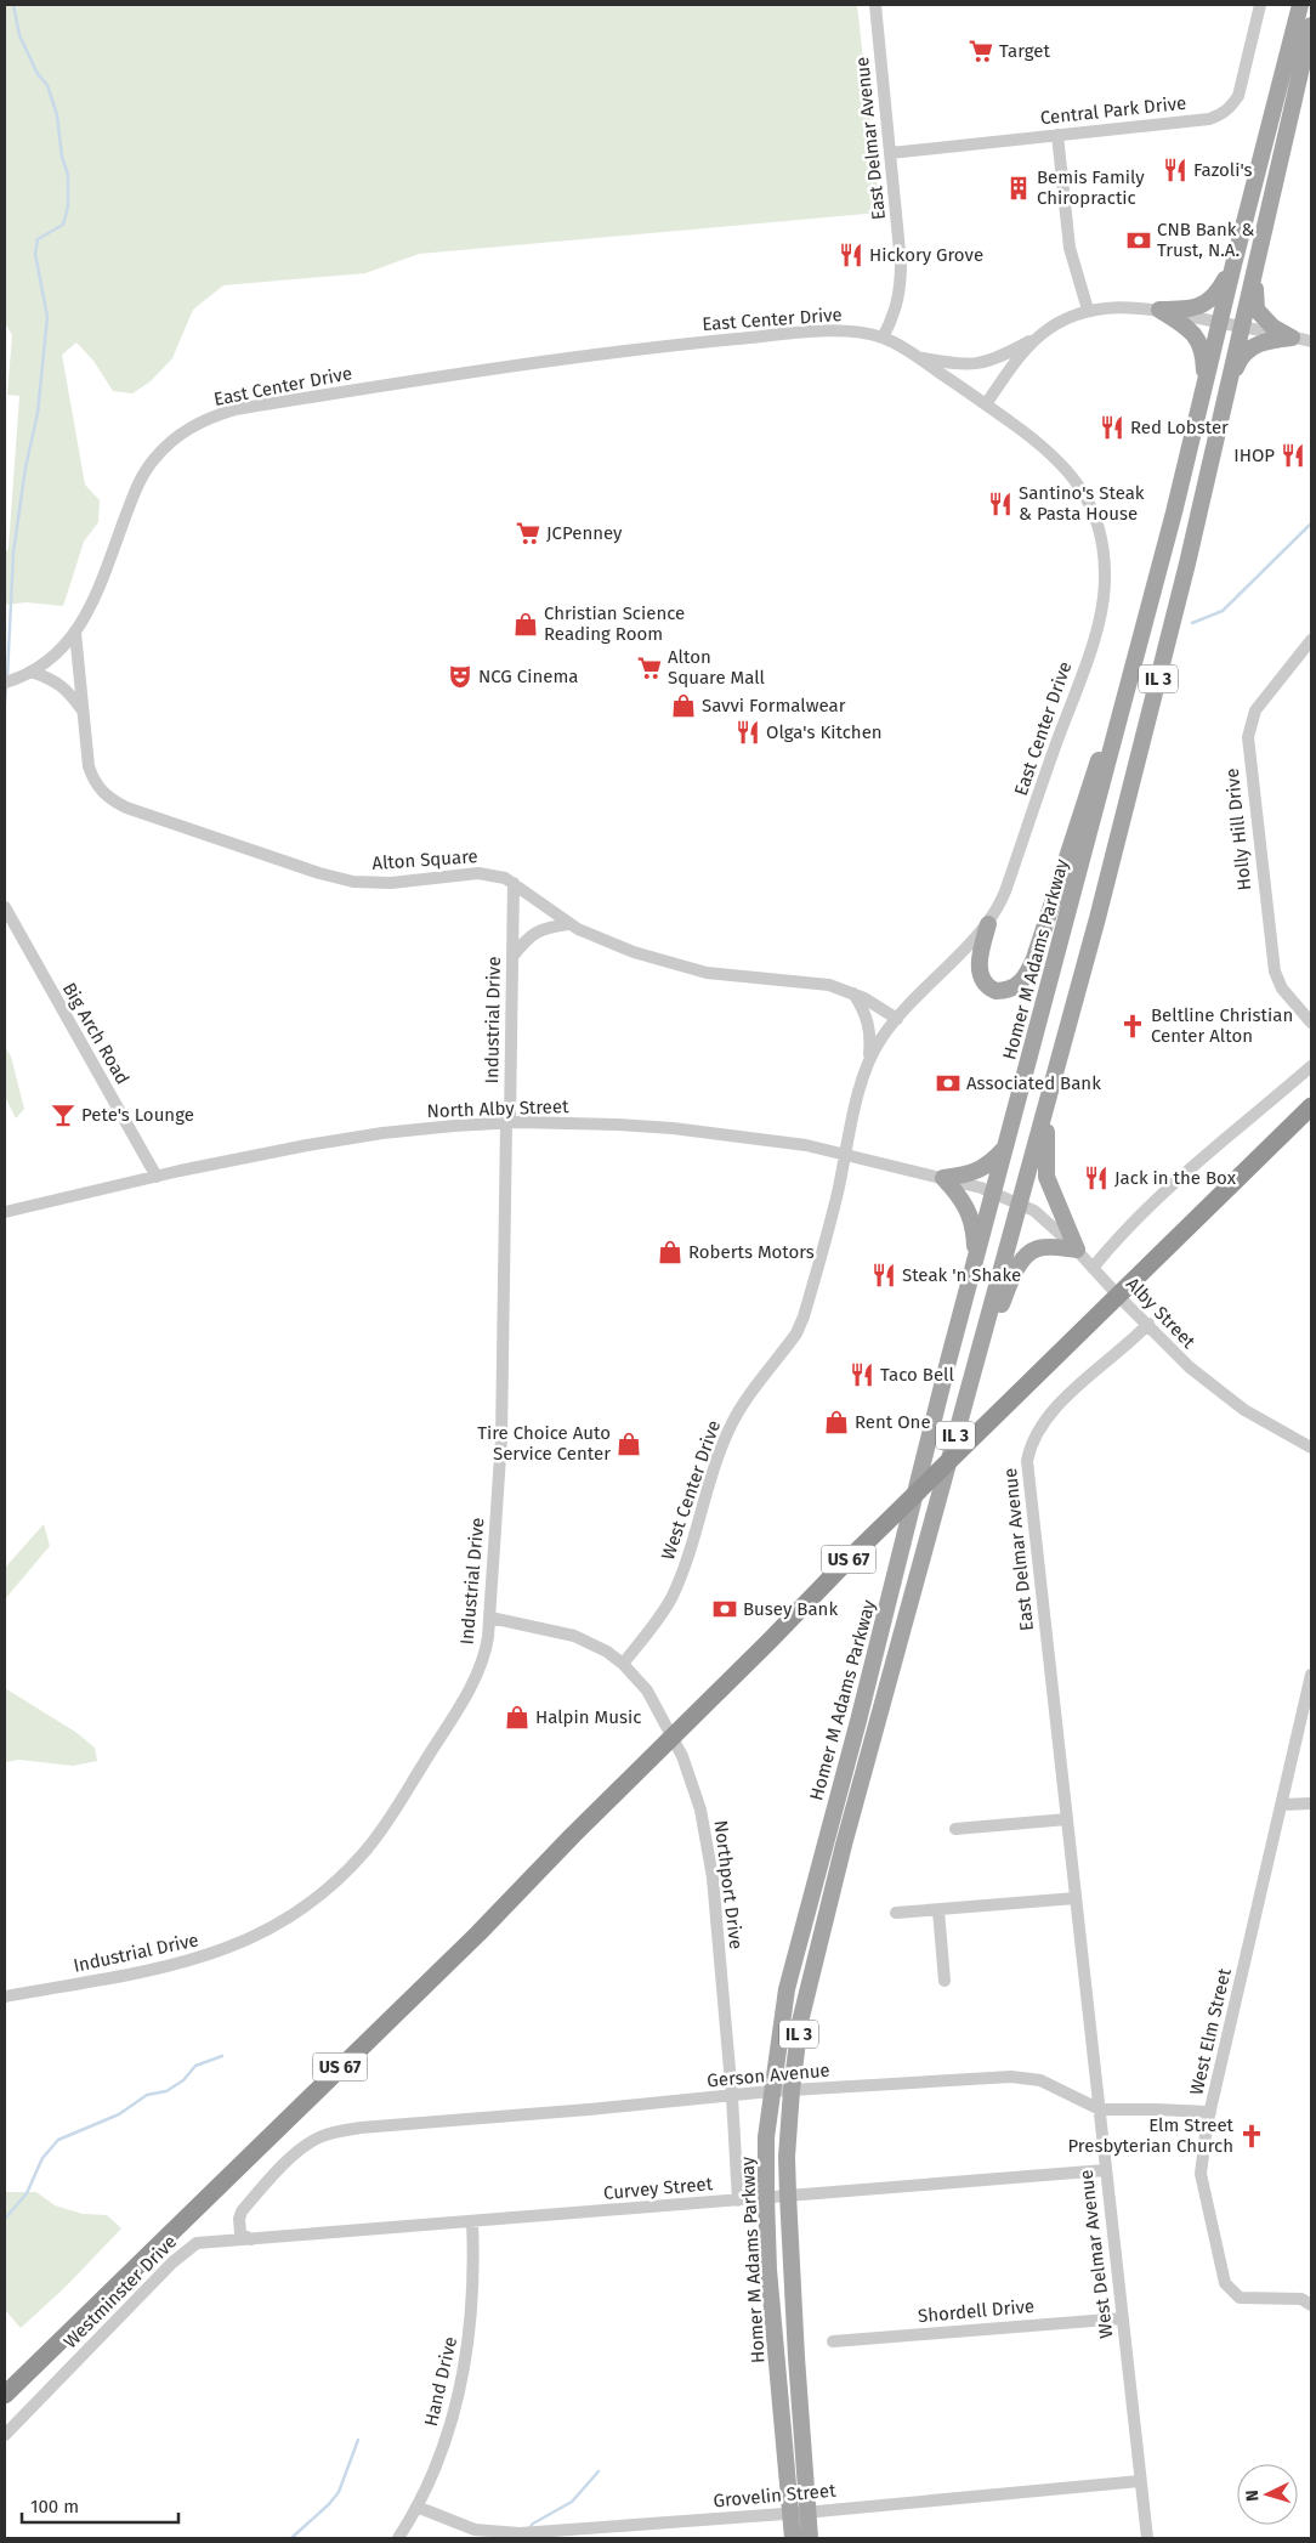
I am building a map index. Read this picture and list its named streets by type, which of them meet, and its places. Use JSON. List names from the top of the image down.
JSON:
{
  "streets": {
    "highway": ["US 67"],
    "main road": ["IL 3", "Homer M Adams Parkway"],
    "street": [
      "Central Park Drive",
      "East Delmar Avenue",
      "East Center Drive",
      "Holly Hill Drive",
      "Alton Square",
      "Industrial Drive",
      "Big Arch Road",
      "North Alby Street",
      "Alby Street",
      "West Center Drive",
      "Northport Drive",
      "West Elm Street",
      "Gerson Avenue",
      "Curvey Street",
      "West Delmar Avenue",
      "Westminster Drive",
      "Shordell Drive",
      "Hand Drive",
      "Grovelin Street"
    ]
  },
  "crossings": [
    ["Central Park Drive", "East Delmar Avenue"],
    ["East Delmar Avenue", "East Center Drive"],
    ["East Delmar Avenue", "Alby Street"],
    ["East Delmar Avenue", "West Delmar Avenue"],
    ["East Center Drive", "Alton Square"],
    ["East Center Drive", "North Alby Street"],
    ["East Center Drive", "West Center Drive"],
    ["Alton Square", "Industrial Drive"],
    ["Homer M Adams Parkway", "North Alby Street"],
    ["Homer M Adams Parkway", "Alby Street"],
    ["Homer M Adams Parkway", "Gerson Avenue"],
    ["Homer M Adams Parkway", "Curvey Street"],
    ["Homer M Adams Parkway", "Grovelin Street"],
    ["Industrial Drive", "North Alby Street"],
    ["Industrial Drive", "Northport Drive"],
    ["Big Arch Road", "North Alby Street"],
    ["North Alby Street", "Alby Street"],
    ["North Alby Street", "West Center Drive"],
    ["West Center Drive", "Northport Drive"],
    ["US 67", "Northport Drive"],
    ["Northport Drive", "Gerson Avenue"],
    ["Northport Drive", "Curvey Street"],
    ["West Elm Street", "Gerson Avenue"],
    ["Gerson Avenue", "Curvey Street"],
    ["Gerson Avenue", "West Delmar Avenue"],
    ["Gerson Avenue", "Westminster Drive"],
    ["Curvey Street", "West Delmar Avenue"],
    ["Curvey Street", "Westminster Drive"],
    ["Curvey Street", "Hand Drive"],
    ["West Delmar Avenue", "Shordell Drive"],
    ["West Delmar Avenue", "Grovelin Street"],
    ["Hand Drive", "Grovelin Street"]
  ],
  "places": {
    "supermarket": ["Target", "JCPenney", "Alton Square Mall"],
    "restaurant": [
      "Fazoli's",
      "Hickory Grove",
      "Red Lobster",
      "IHOP",
      "Santino's Steak & Pasta House",
      "Olga's Kitchen",
      "Jack in the Box",
      "Steak 'n Shake",
      "Taco Bell"
    ],
    "building": ["Bemis Family Chiropractic"],
    "bank": ["CNB Bank & Trust, N.A.", "Associated Bank", "Busey Bank"],
    "shop": [
      "Christian Science Reading Room",
      "Savvi Formalwear",
      "Roberts Motors",
      "Rent One",
      "Tire Choice Auto Service Center",
      "Halpin Music"
    ],
    "theatre": ["NCG Cinema"],
    "church": ["Beltline Christian Center Alton", "Elm Street Presbyterian Church"],
    "bar": ["Pete's Lounge"]
  },
  "scale_bar": "100 m",
  "north": "left"
}
